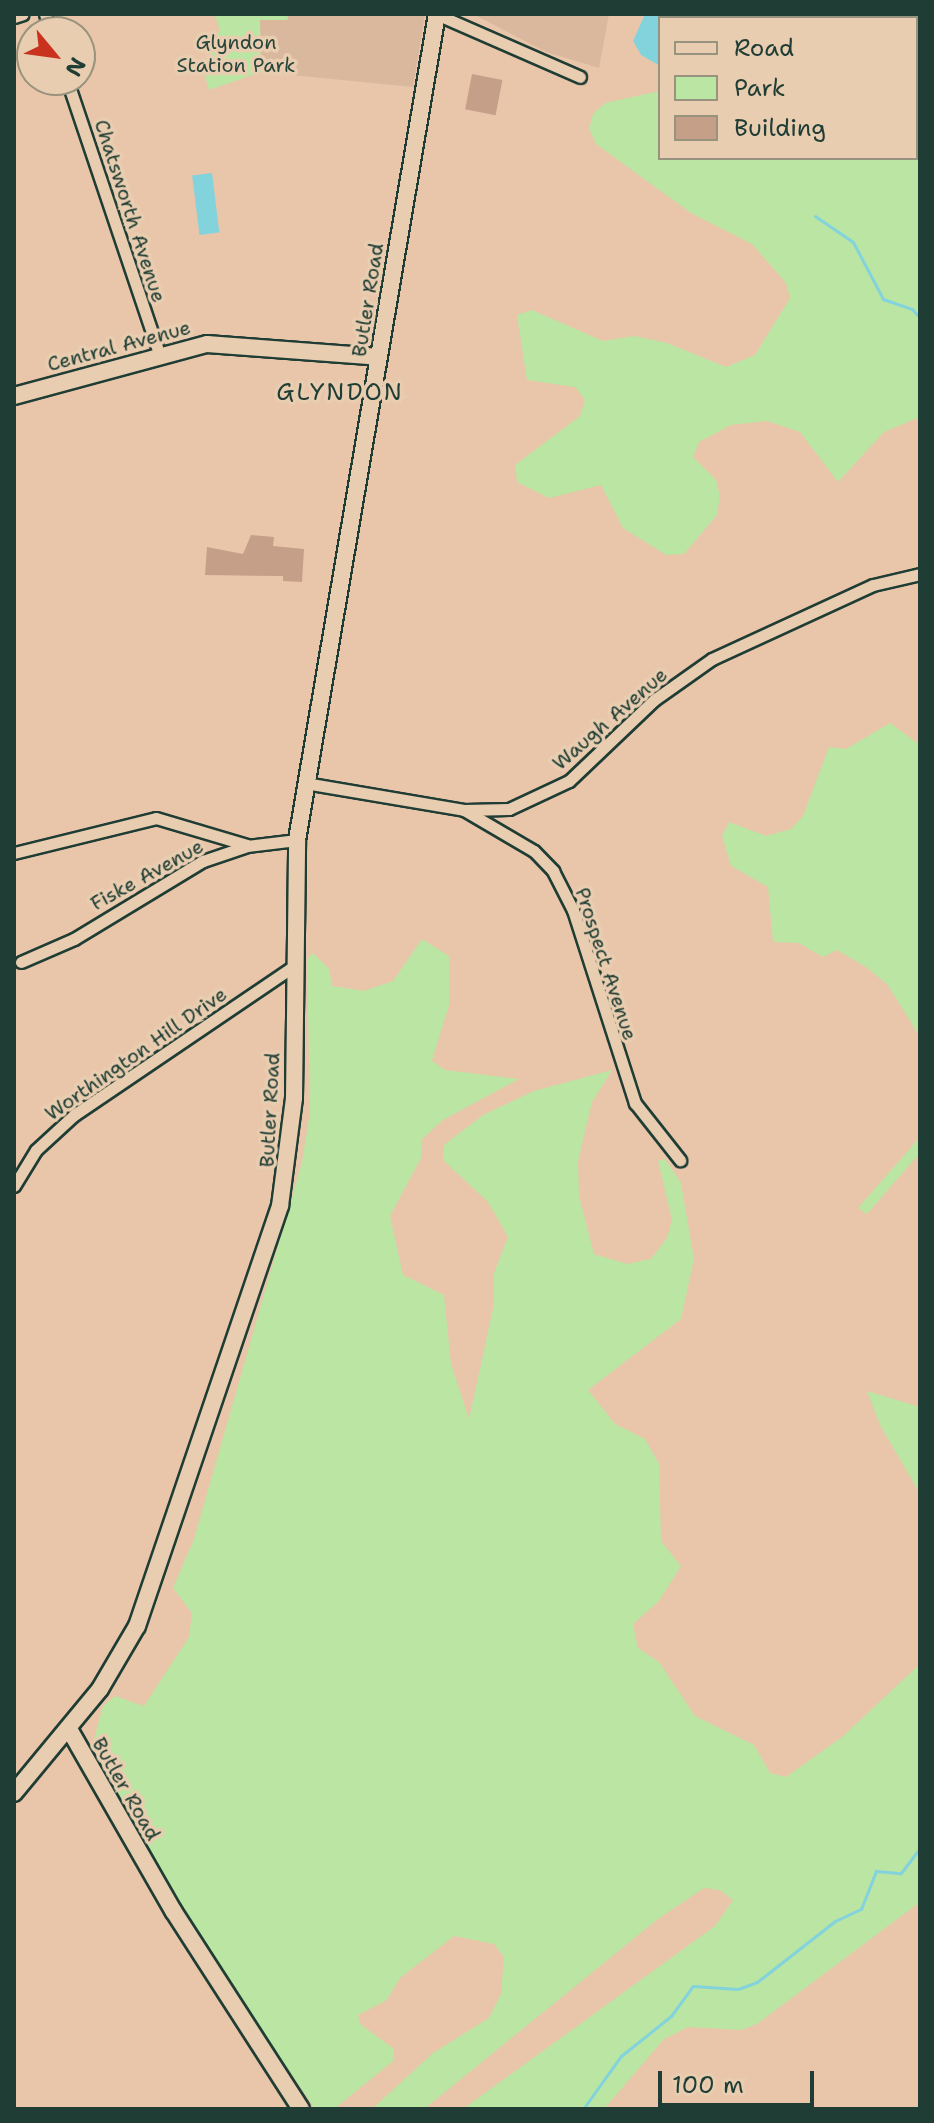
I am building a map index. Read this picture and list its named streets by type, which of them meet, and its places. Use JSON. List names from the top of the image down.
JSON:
{
  "streets": {
    "main road": ["Butler Road", "Central Avenue"],
    "street": [
      "Chatsworth Avenue",
      "Waugh Avenue",
      "Fiske Avenue",
      "Prospect Avenue",
      "Worthington Hill Drive"
    ]
  },
  "crossings": [
    ["Chatsworth Avenue", "Central Avenue"],
    ["Butler Road", "Central Avenue"],
    ["Butler Road", "Waugh Avenue"],
    ["Butler Road", "Fiske Avenue"],
    ["Butler Road", "Worthington Hill Drive"],
    ["Waugh Avenue", "Prospect Avenue"]
  ],
  "districts": ["GLYNDON"],
  "parks": ["Glyndon Station Park"],
  "legend": ["Road", "Park", "Building"],
  "scale_bar": "100 m",
  "north": "bottom right"
}
